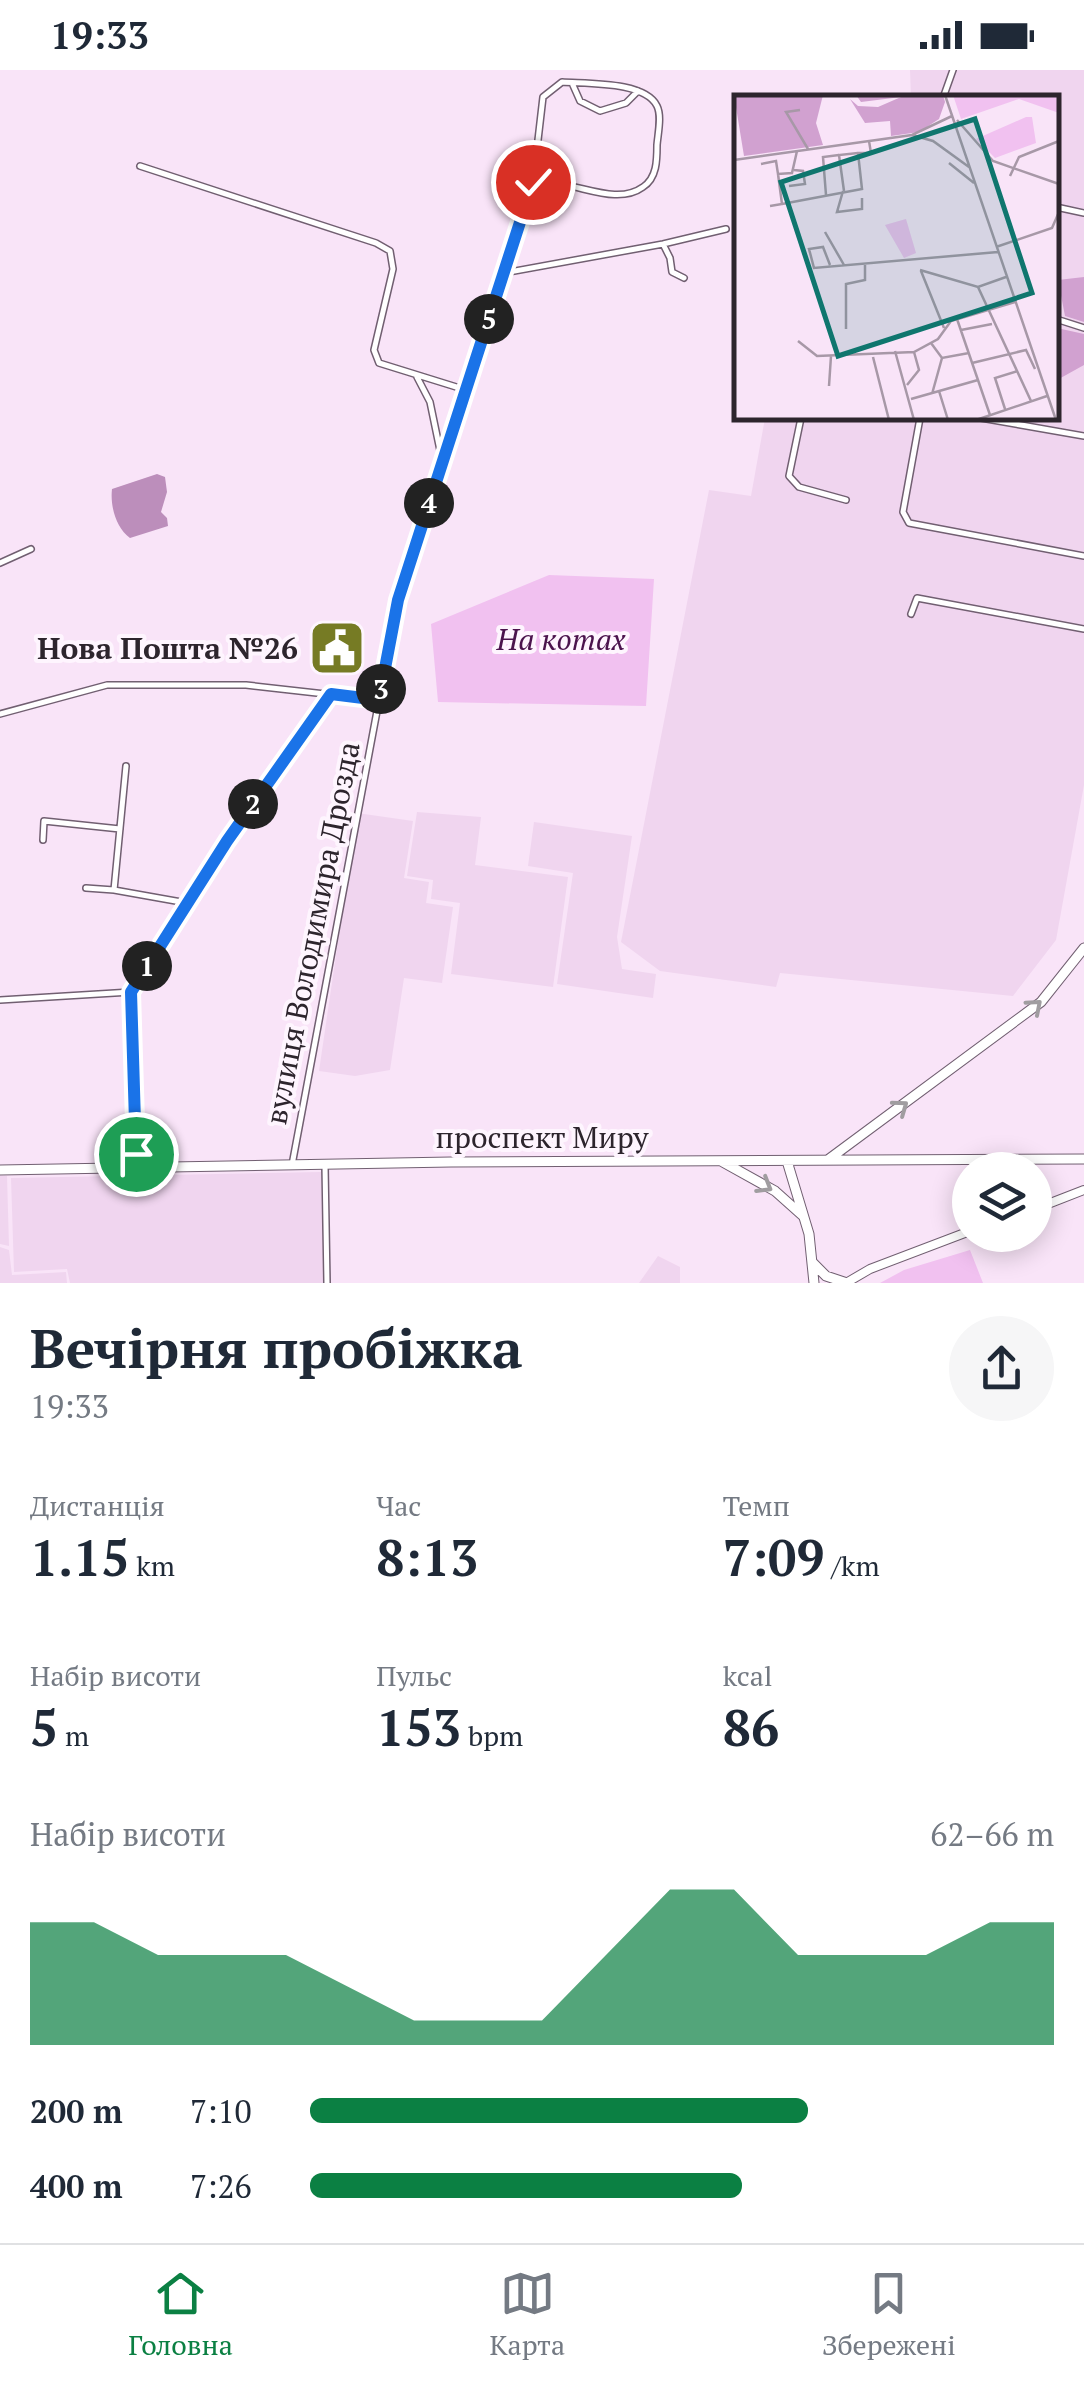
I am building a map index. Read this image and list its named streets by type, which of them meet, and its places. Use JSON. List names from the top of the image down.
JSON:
{
  "streets": {
    "main road": ["проспект Миру"],
    "street": ["вулиця Володимира Дрозда"]
  },
  "crossings": [
    ["вулиця Володимира Дрозда", "проспект Миру"]
  ],
  "parks": ["На котах"],
  "places": {
    "public building": ["Нова Пошта №26"]
  },
  "page": {
    "status": "19:33",
    "pins": [
      "5",
      "4",
      "3",
      "2",
      "1"
    ],
    "heading": ["Вечірня пробіжка", "19:33"],
    "stats": [
      ["Дистанція", "1.15 km"],
      ["Час", "8:13"],
      ["Темп", "7:09 /km"],
      ["Набір висоти", "5 m"],
      ["Пульс", "153 bpm"],
      ["kcal", "86"]
    ],
    "chart": ["Набір висоти", "62–66 m"],
    "list": [
      {
        "name": "200 m",
        "note": "7:10"
      },
      {
        "name": "400 m",
        "note": "7:26"
      }
    ],
    "tabs": ["Головна", "Карта", "Збережені"]
  }
}
